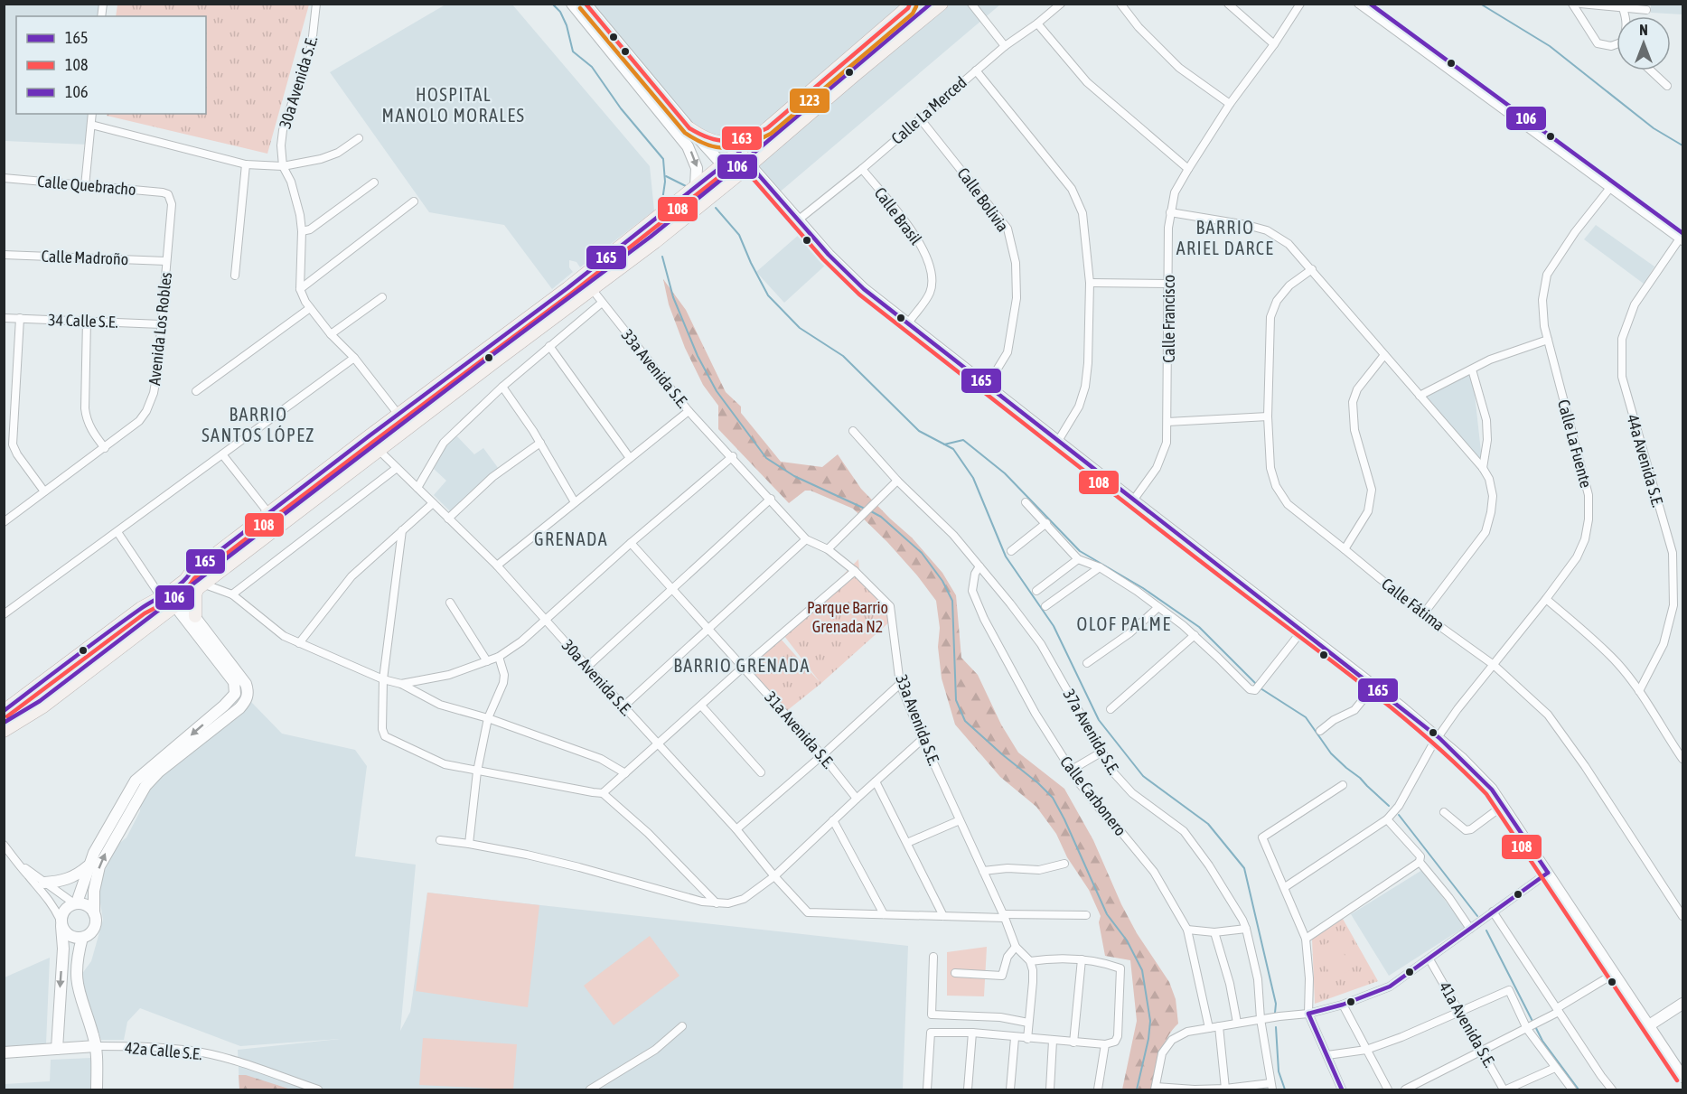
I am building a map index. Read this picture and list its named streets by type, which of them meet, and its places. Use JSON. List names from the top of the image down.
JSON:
{
  "streets": {
    "street": [
      "30a Avenida S.E.",
      "Calle La Merced",
      "Calle Quebracho",
      "Calle Bolivia",
      "Calle Brasil",
      "Calle Madroño",
      "Calle Francisco",
      "34 Calle S.E.",
      "Avenida Los Robles",
      "33a Avenida S.E.",
      "Calle La Fuente",
      "44a Avenida S.E.",
      "Calle Fátima",
      "31a Avenida S.E.",
      "37a Avenida S.E.",
      "Calle Carbonero",
      "41a Avenida S.E.",
      "42a Calle S.E."
    ]
  },
  "crossings": [
    ["Calle La Merced", "Calle Bolivia"],
    ["Calle La Merced", "Calle Brasil"],
    ["Calle Quebracho", "Avenida Los Robles"],
    ["Calle Madroño", "Avenida Los Robles"],
    ["34 Calle S.E.", "Avenida Los Robles"],
    ["Calle La Fuente", "Calle Fátima"],
    ["37a Avenida S.E.", "Calle Carbonero"]
  ],
  "districts": [
    "HOSPITAL MANOLO MORALES",
    "BARRIO ARIEL DARCE",
    "BARRIO SANTOS LÓPEZ",
    "GRENADA",
    "OLOF PALME",
    "BARRIO GRENADA"
  ],
  "parks": ["Parque Barrio Grenada N2"],
  "lines": [
    "transit line 106",
    "transit line 163",
    "transit line 123",
    "transit line 165",
    "transit line 108"
  ],
  "legend": ["165", "108", "106"],
  "north": "top"
}
